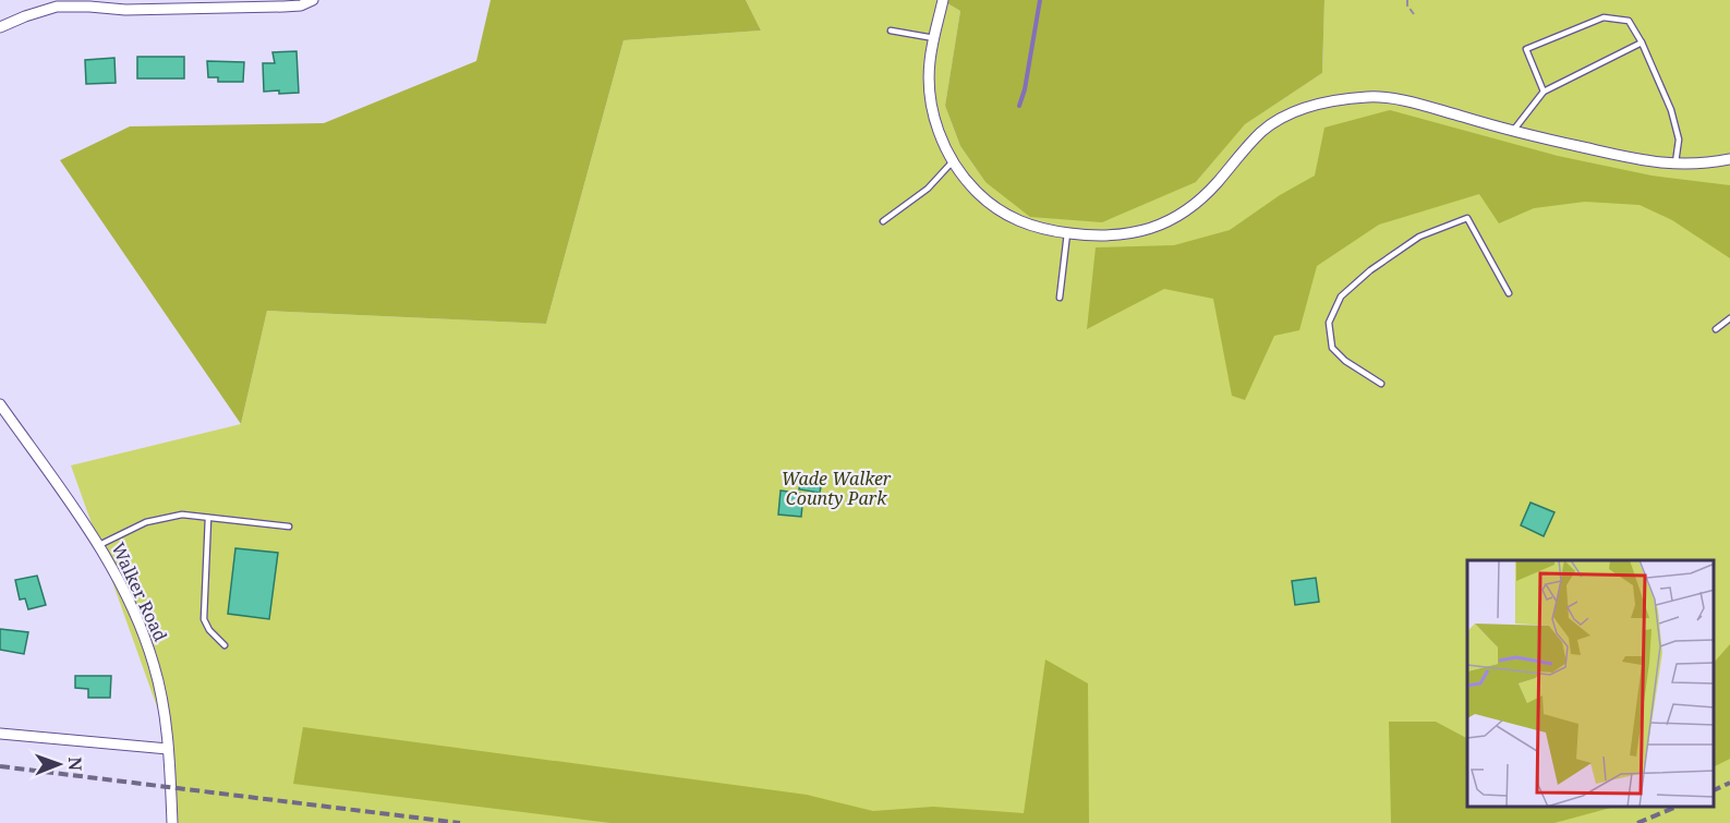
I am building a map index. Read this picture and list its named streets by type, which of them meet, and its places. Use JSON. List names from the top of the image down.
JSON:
{
  "streets": {
    "street": ["Walker Road"]
  },
  "parks": ["Wade Walker County Park"],
  "north": "right"
}
